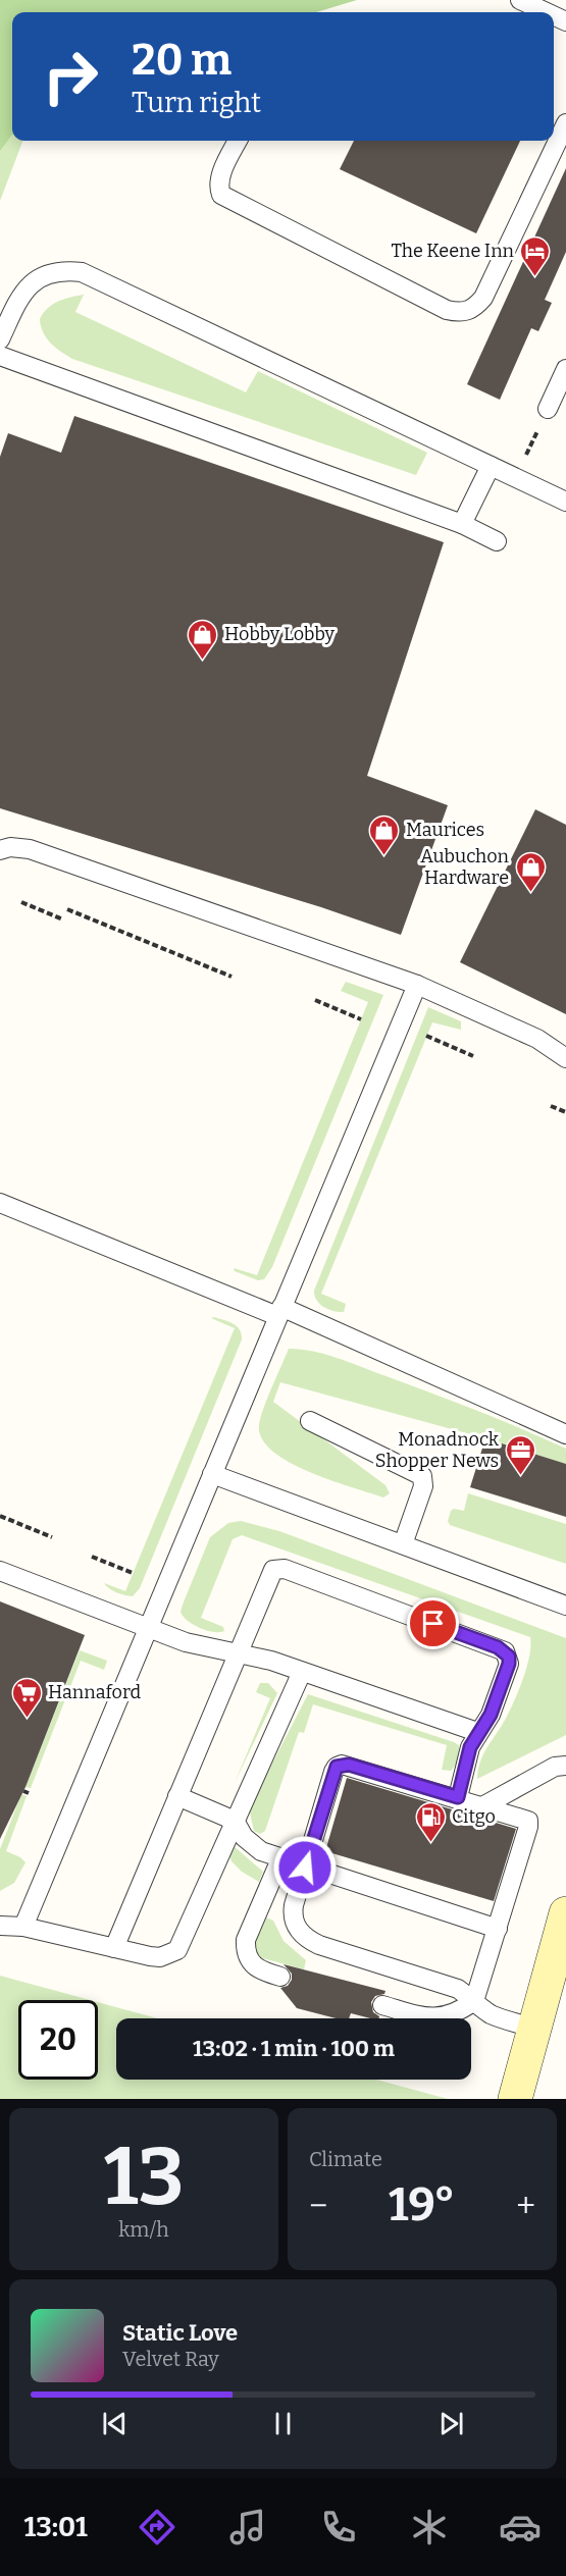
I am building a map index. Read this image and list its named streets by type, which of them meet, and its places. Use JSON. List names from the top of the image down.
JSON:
{
  "places": {
    "hotel": ["The Keene Inn"],
    "shop": ["Hobby Lobby", "Maurices", "Aubuchon Hardware"],
    "office": ["Monadnock Shopper News"],
    "supermarket": ["Hannaford"],
    "fuel station": ["Citgo"]
  },
  "page": {
    "turn": ["20 m", "Turn right"],
    "limit": "20",
    "trip": "13:02 · 1 min · 100 m",
    "tile": [
      ["13", "km/h"],
      "Climate"
    ],
    "heat": ["−", "19°", "+"],
    "song": ["Static Love", "Velvet Ray"],
    "tabs": "13:01"
  }
}
